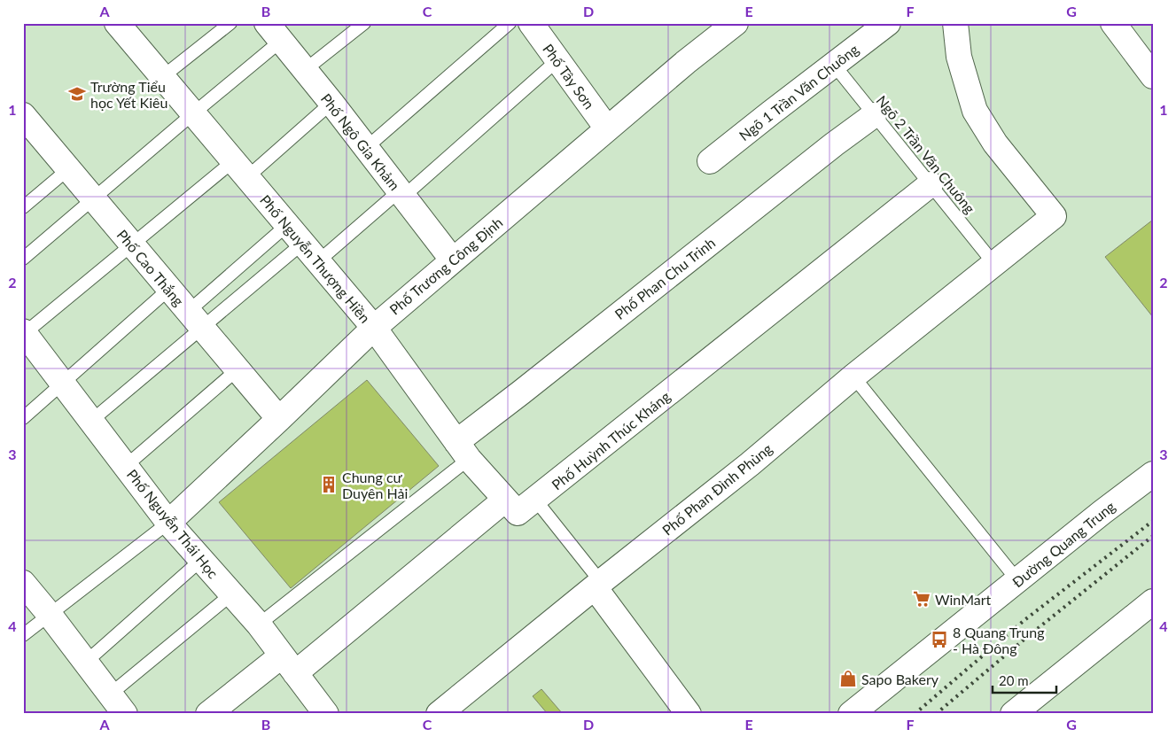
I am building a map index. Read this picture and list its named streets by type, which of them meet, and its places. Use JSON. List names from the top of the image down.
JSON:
{
  "streets": {
    "main road": [
      "Phố Tây Sơn",
      "Ngõ 1 Trần Văn Chuông",
      "Phố Ngô Gia Khảm",
      "Phố Nguyễn Thượng Hiền",
      "Phố Trương Công Định",
      "Phố Cao Thắng",
      "Phố Phan Chu Trinh",
      "Phố Huỳnh Thúc Kháng",
      "Phố Phan Đình Phùng",
      "Phố Nguyễn Thái Học",
      "Đường Quang Trung"
    ],
    "lane": ["Ngõ 2 Trần Văn Chuông"]
  },
  "crossings": [
    ["Phố Tây Sơn", "Phố Trương Công Định"],
    ["Ngõ 1 Trần Văn Chuông", "Ngõ 2 Trần Văn Chuông"],
    ["Phố Ngô Gia Khảm", "Phố Trương Công Định"],
    ["Ngõ 2 Trần Văn Chuông", "Phố Phan Chu Trinh"],
    ["Ngõ 2 Trần Văn Chuông", "Phố Huỳnh Thúc Kháng"],
    ["Ngõ 2 Trần Văn Chuông", "Phố Phan Đình Phùng"],
    ["Phố Nguyễn Thượng Hiền", "Phố Trương Công Định"],
    ["Phố Nguyễn Thượng Hiền", "Phố Phan Chu Trinh"],
    ["Phố Nguyễn Thượng Hiền", "Phố Huỳnh Thúc Kháng"],
    ["Phố Trương Công Định", "Phố Cao Thắng"],
    ["Phố Trương Công Định", "Phố Nguyễn Thái Học"]
  ],
  "places": {
    "school or university": ["Trường Tiểu học Yết Kiêu"],
    "building": ["Chung cư Duyên Hải"],
    "supermarket": ["WinMart"],
    "bus stop": ["8 Quang Trung - Hà Đông"],
    "shop": ["Sapo Bakery"]
  },
  "scale_bar": "20 m",
  "grid": {
    "columns": [
      "A",
      "B",
      "C",
      "D",
      "E",
      "F",
      "G"
    ],
    "rows": [
      "1",
      "2",
      "3",
      "4"
    ]
  }
}
